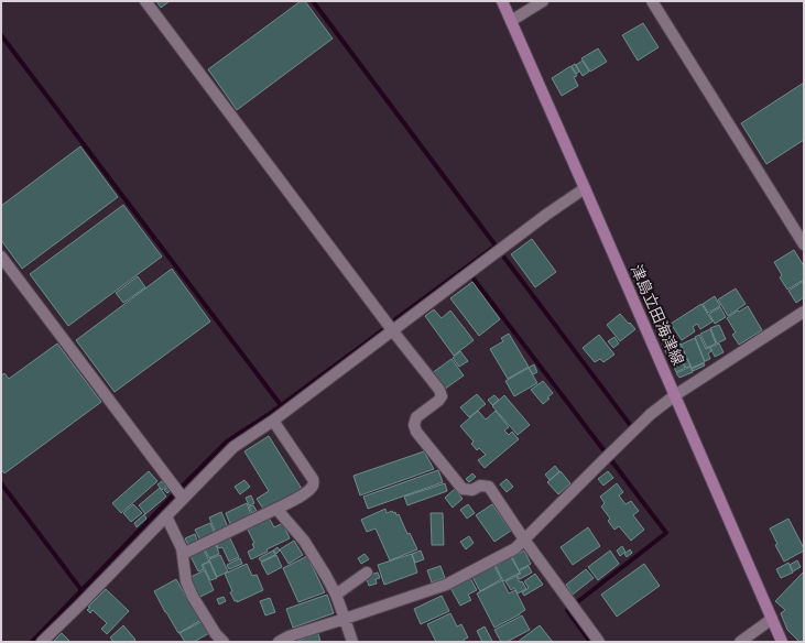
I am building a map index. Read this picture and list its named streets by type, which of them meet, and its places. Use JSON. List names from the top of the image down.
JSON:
{
  "streets": {
    "main road": ["津島立田海津線"]
  }
}
